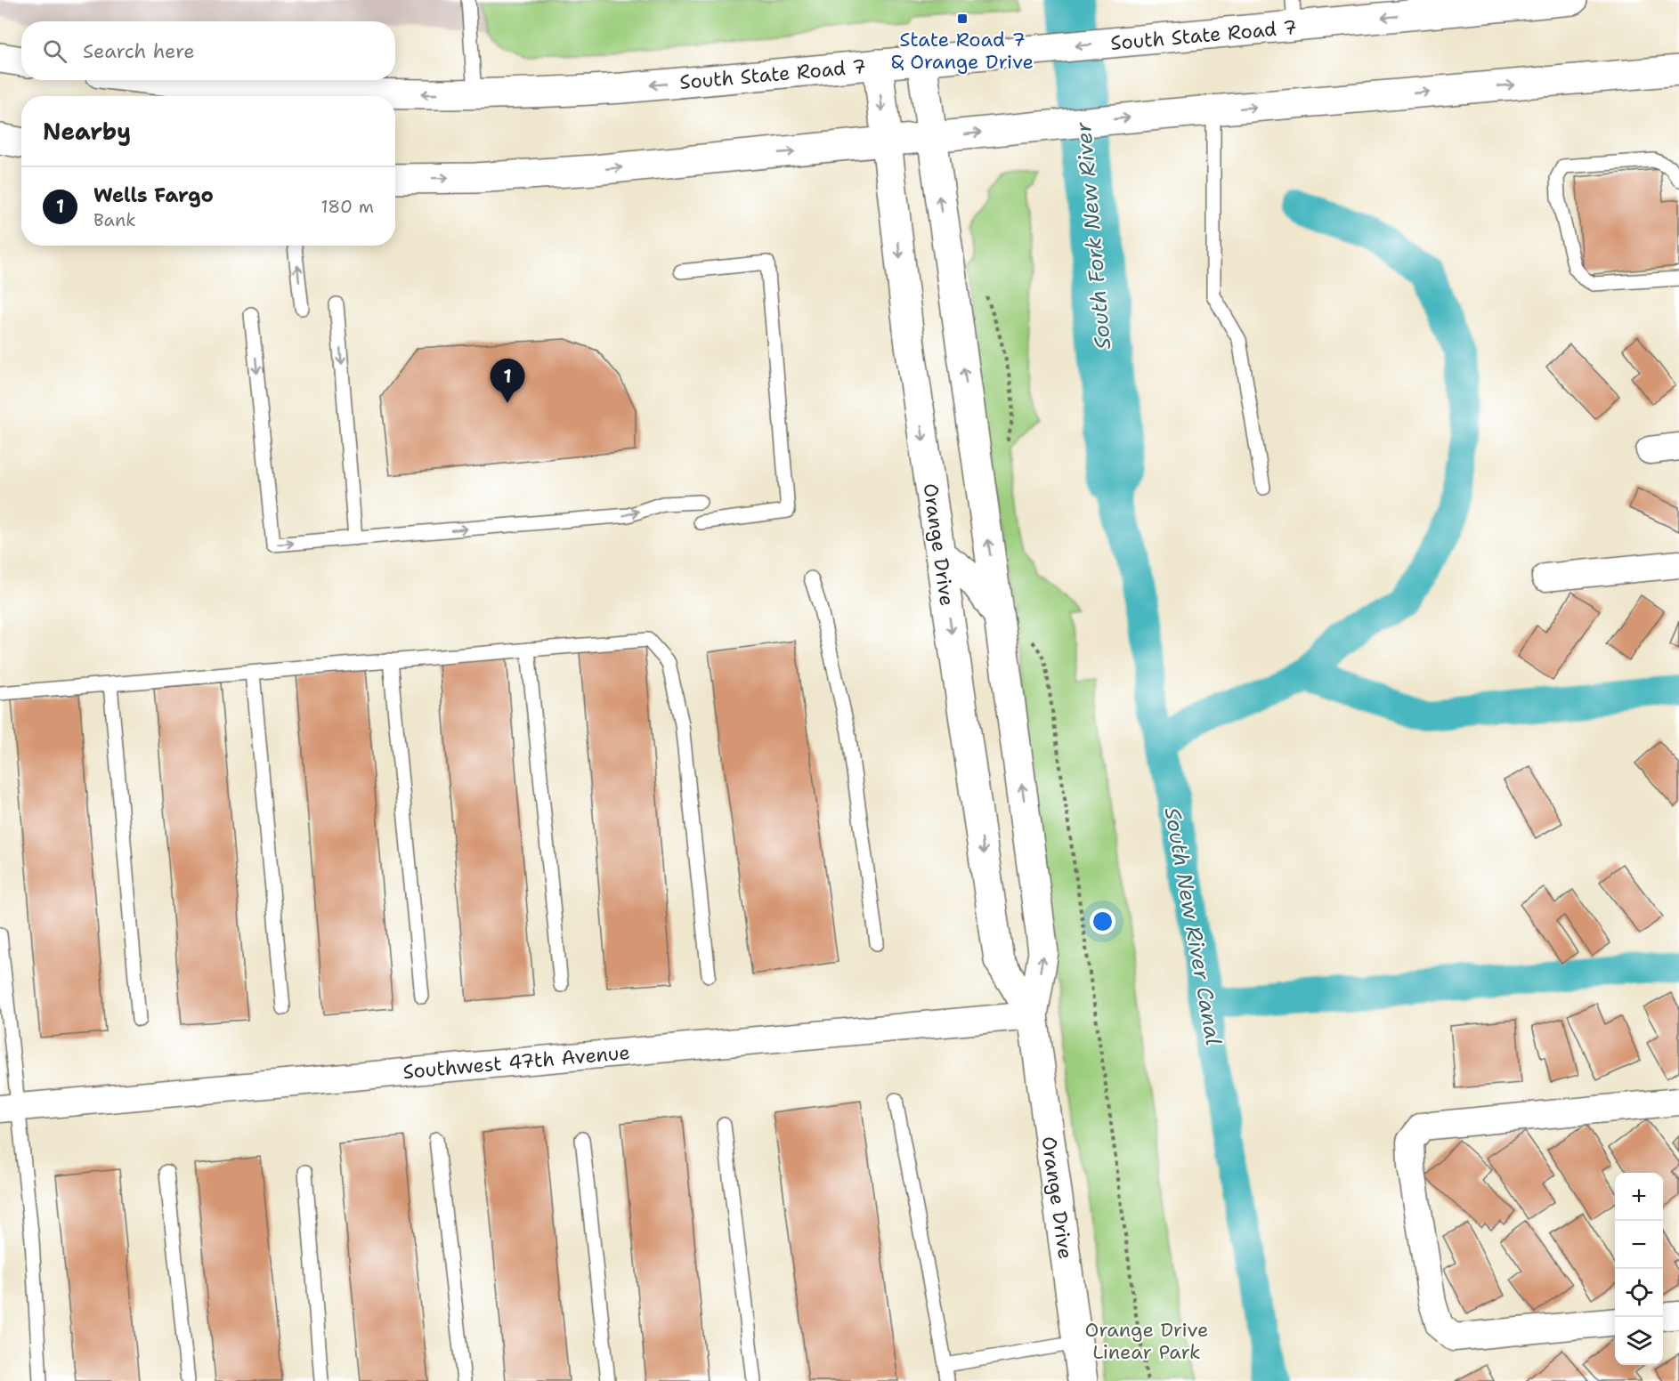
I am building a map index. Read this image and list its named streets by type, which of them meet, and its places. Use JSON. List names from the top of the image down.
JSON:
{
  "streets": {
    "main road": ["South State Road 7", "Orange Drive"],
    "street": ["Southwest 47th Avenue"]
  },
  "crossings": [
    ["South State Road 7", "Orange Drive"],
    ["Orange Drive", "Southwest 47th Avenue"]
  ],
  "water": ["South Fork New River", "South New River Canal"],
  "parks": ["Orange Drive Linear Park"],
  "places": {
    "transit": ["State Road 7 & Orange Drive"]
  },
  "page": {
    "search": "Search here",
    "heading": "Nearby",
    "list": [
      {
        "mark": "1",
        "name": "Wells Fargo",
        "note": "Bank",
        "value": "180 m"
      }
    ],
    "pins": "1",
    "map_buttons": ["+", "−"]
  }
}
